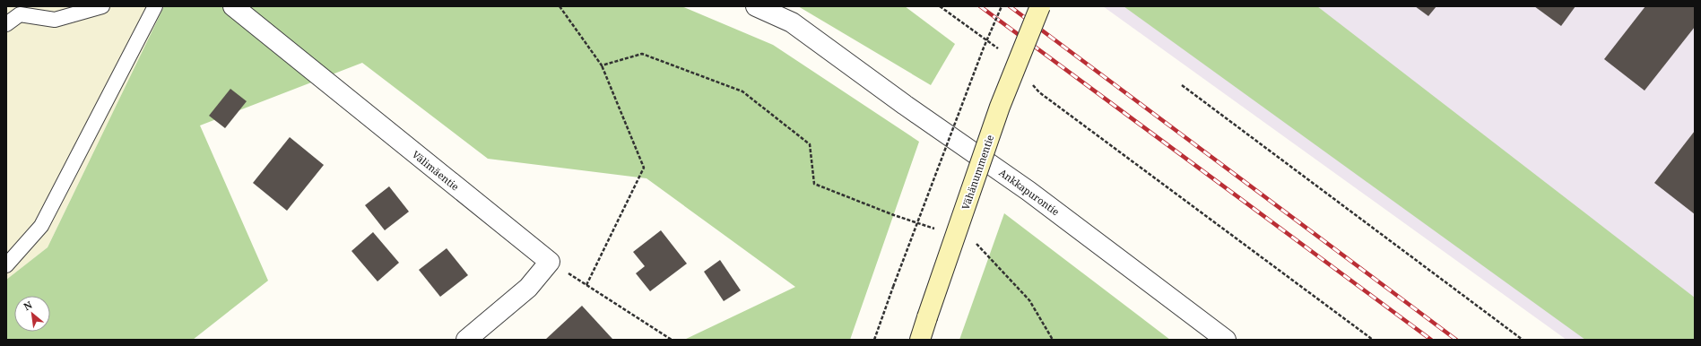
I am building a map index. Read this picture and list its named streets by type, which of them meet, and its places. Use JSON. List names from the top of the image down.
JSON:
{
  "streets": {
    "main road": ["Vähänummentie"],
    "street": ["Välimäentie", "Ankkapurontie"]
  },
  "north": "top left"
}
